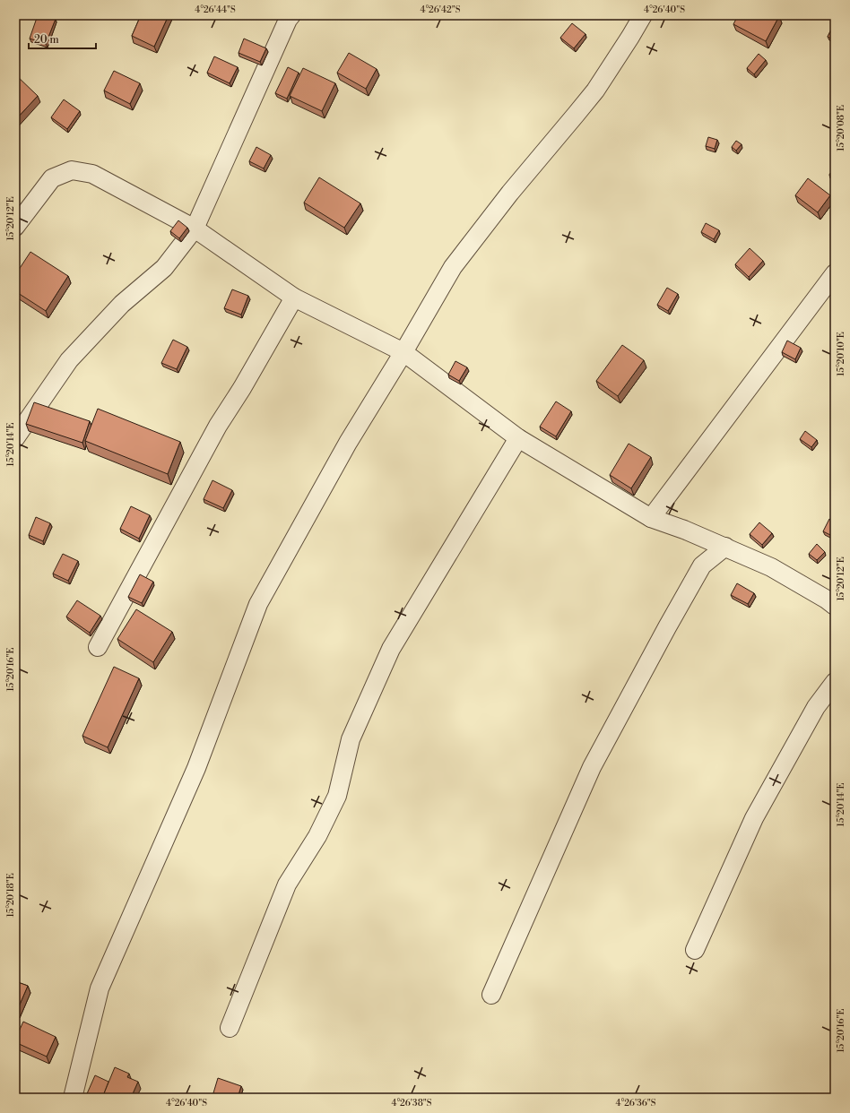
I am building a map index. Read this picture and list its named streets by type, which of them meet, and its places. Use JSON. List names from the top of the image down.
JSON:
{
  "scale_bar": "20 m",
  "coordinates": [
    "4°26'44\"S",
    "4°26'42\"S",
    "4°26'40\"S",
    "15°20'08\"E",
    "15°20'12\"E",
    "15°20'10\"E",
    "15°20'14\"E",
    "15°20'16\"E",
    "15°20'18\"E",
    "4°26'38\"S",
    "4°26'36\"S"
  ]
}
